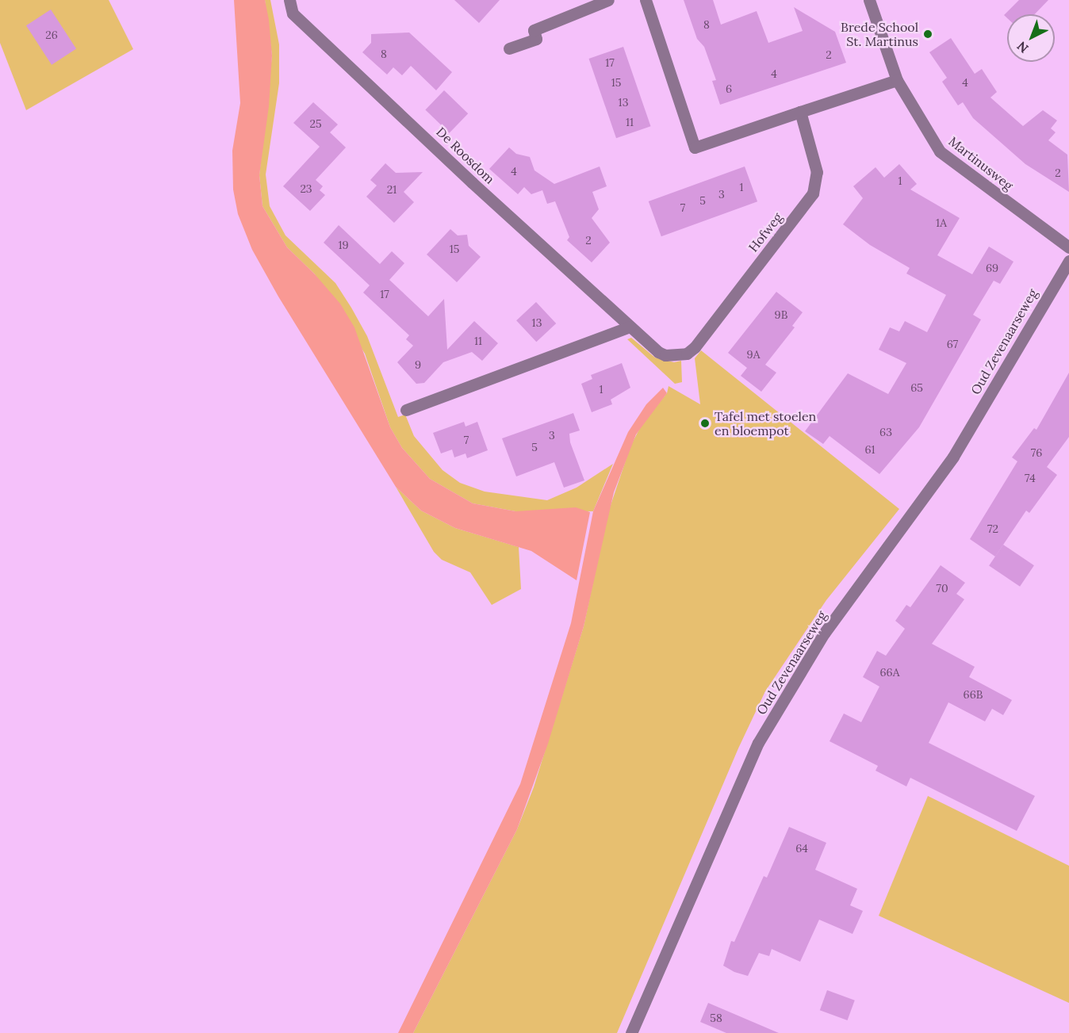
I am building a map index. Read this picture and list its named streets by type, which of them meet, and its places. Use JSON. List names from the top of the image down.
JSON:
{
  "streets": {
    "street": [
      "De Roosdom",
      "Martinusweg",
      "Hofweg",
      "Oud Zevenaarseweg"
    ]
  },
  "crossings": [
    ["De Roosdom", "Hofweg"]
  ],
  "places": ["Brede School St. Martinus", "Tafel met stoelen en bloempot"],
  "house_numbers": [
    "8",
    "26",
    "8",
    "2",
    "17",
    "4",
    "15",
    "4",
    "6",
    "13",
    "11",
    "25",
    "4",
    "2",
    "1",
    "1",
    "23",
    "21",
    "3",
    "5",
    "7",
    "1A",
    "2",
    "19",
    "15",
    "69",
    "17",
    "9B",
    "13",
    "11",
    "67",
    "9A",
    "9",
    "65",
    "1",
    "63",
    "3",
    "7",
    "5",
    "61",
    "76",
    "74",
    "72",
    "70",
    "66A",
    "66B",
    "64",
    "58"
  ],
  "north": "bottom left"
}
